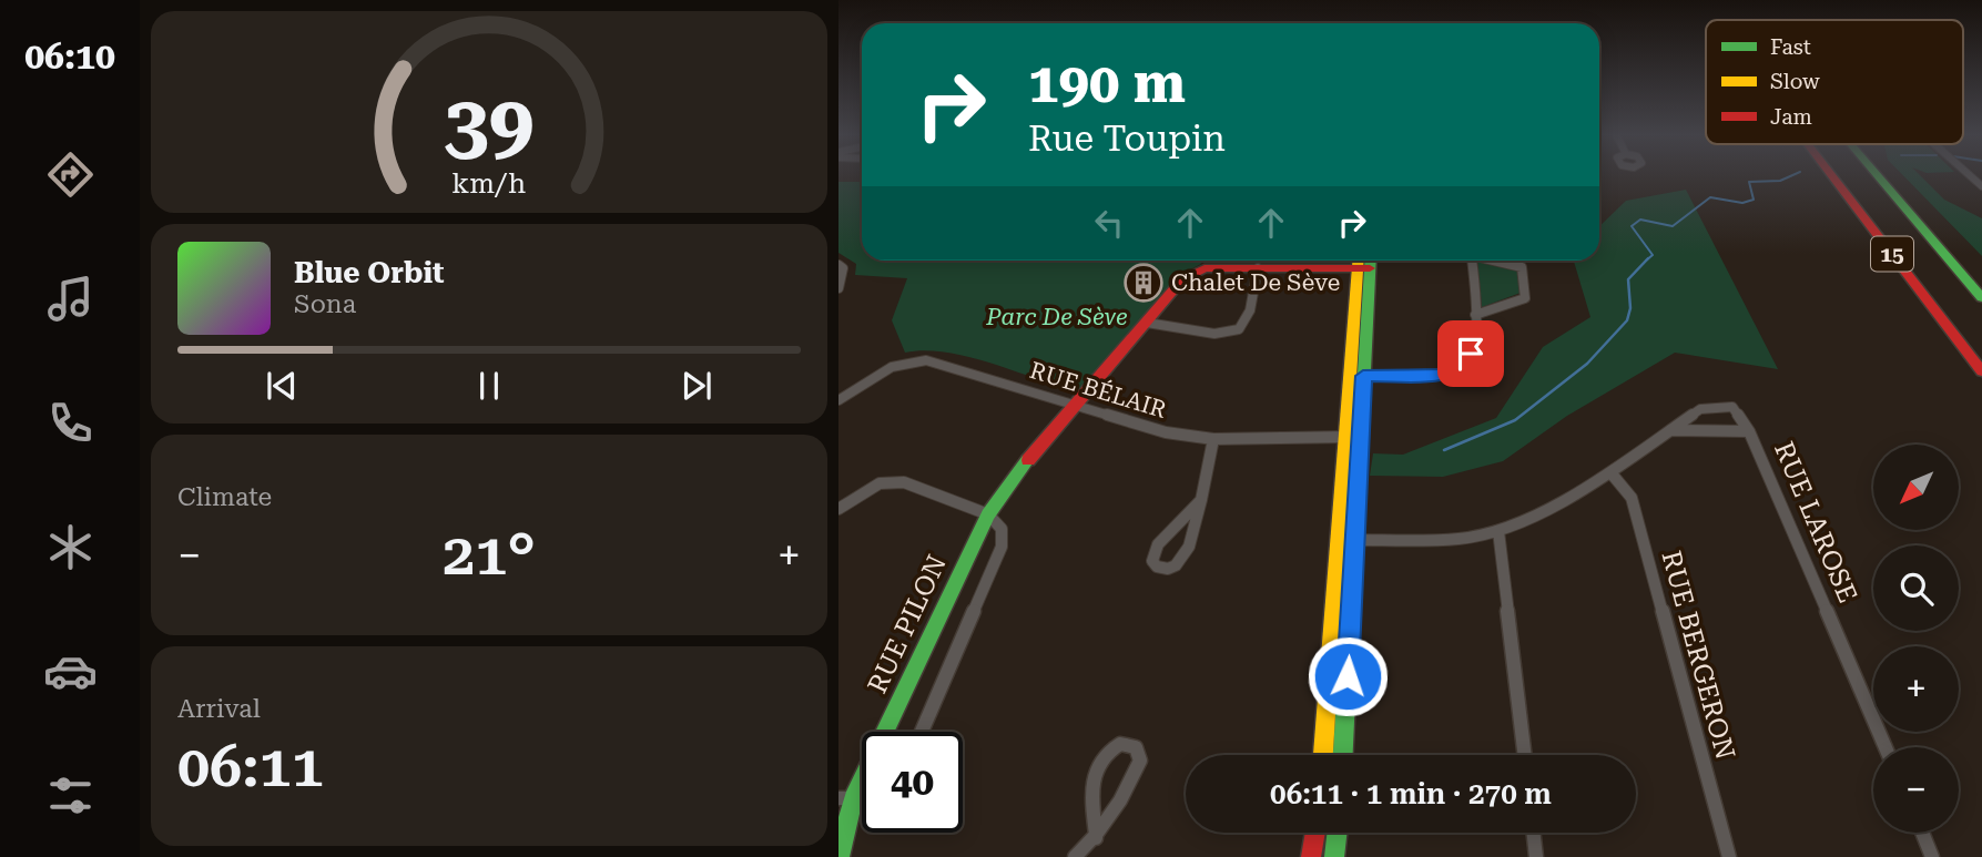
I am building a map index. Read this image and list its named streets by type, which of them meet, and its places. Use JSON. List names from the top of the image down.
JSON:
{
  "streets": {
    "main road": ["15", "RUE PILON"],
    "street": ["RUE BÉLAIR", "RUE LAROSE", "RUE BERGERON"]
  },
  "crossings": [
    ["RUE BÉLAIR", "RUE PILON"]
  ],
  "parks": ["Parc De Sève"],
  "places": {
    "building": ["Chalet De Sève"]
  },
  "legend": ["Fast", "Slow", "Jam"],
  "north": "bottom left",
  "page": {
    "tabs": "06:10",
    "turn": ["190 m", "Rue Toupin"],
    "song": ["Blue Orbit", "Sona"],
    "tile": [
      "Climate",
      ["Arrival", "06:11"]
    ],
    "map_buttons": ["+", "−"],
    "heat": ["−", "21°", "+"],
    "limit": "40",
    "trip": "06:11 · 1 min · 270 m",
    "gauge": ["39", "km/h"]
  }
}
